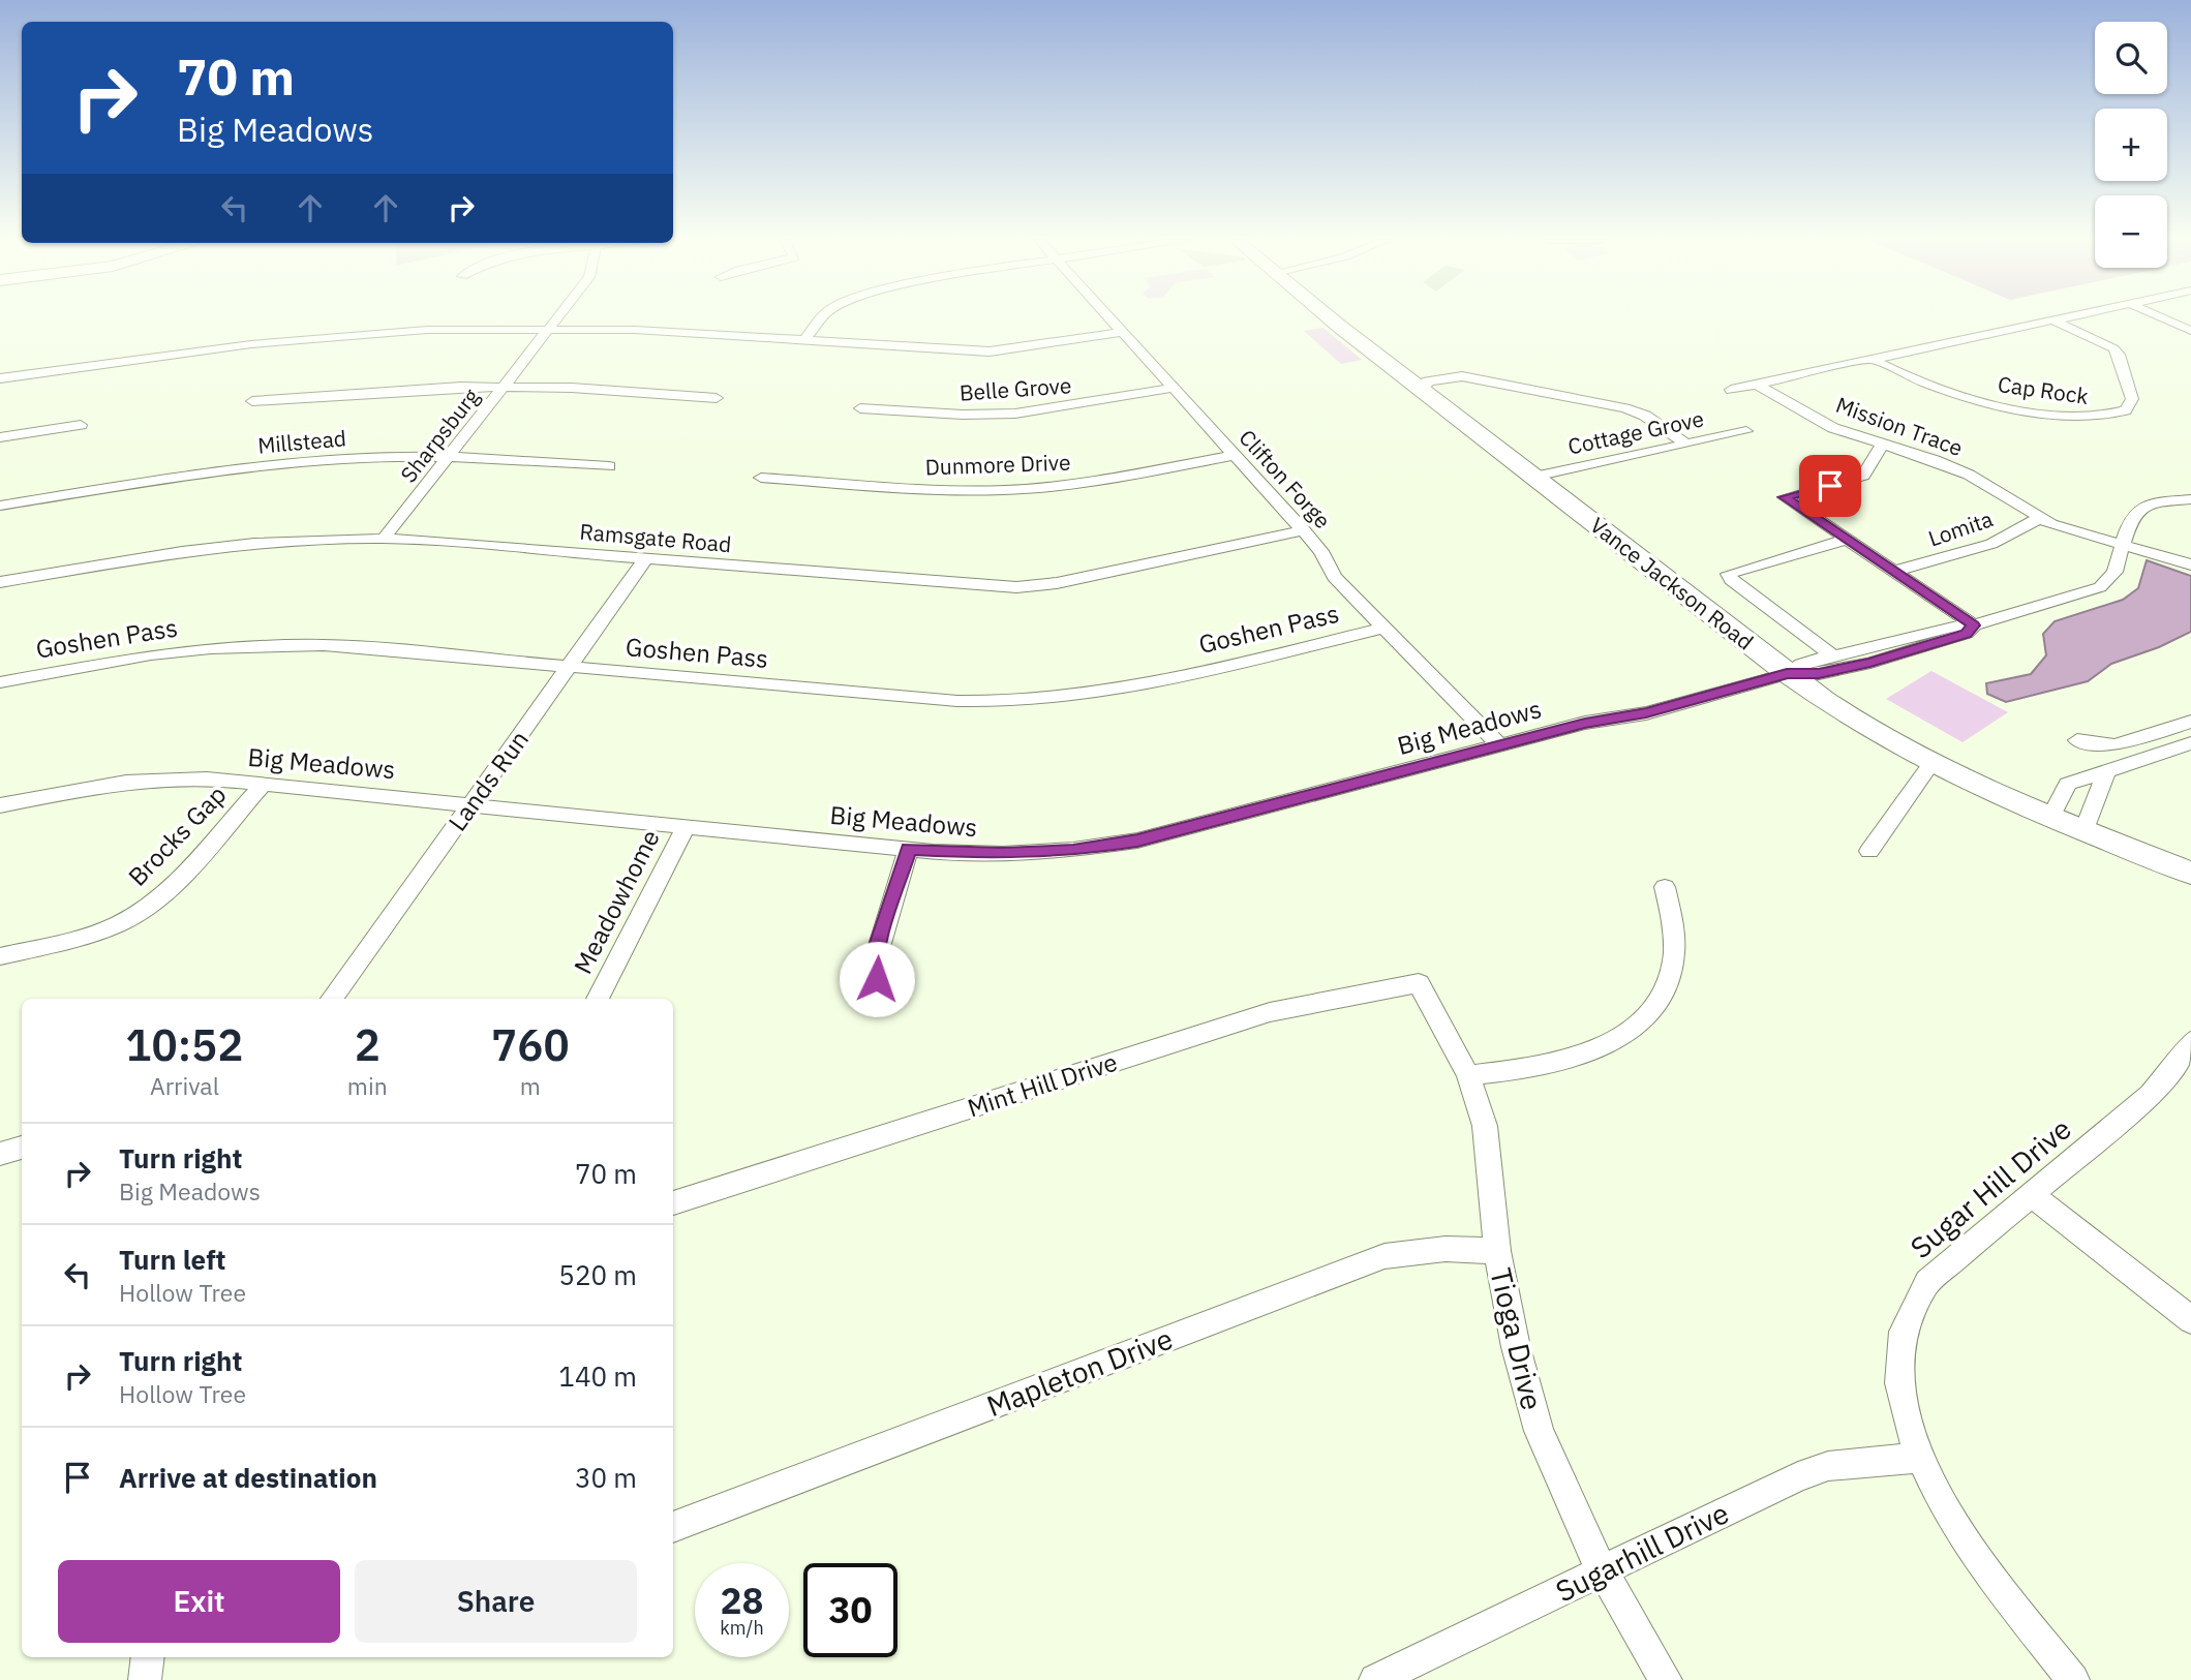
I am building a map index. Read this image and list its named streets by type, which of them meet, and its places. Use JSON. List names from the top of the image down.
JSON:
{
  "streets": {
    "main road": ["Vance Jackson Road"],
    "street": [
      "Belle Grove",
      "Cap Rock",
      "Mission Trace",
      "Cottage Grove",
      "Sharpsburg",
      "Millstead",
      "Dunmore Drive",
      "Clifton Forge",
      "Lomita",
      "Ramsgate Road",
      "Goshen Pass",
      "Big Meadows",
      "Lands Run",
      "Brocks Gap",
      "Meadowhome",
      "Mint Hill Drive",
      "Sugar Hill Drive",
      "Tioga Drive",
      "Mapleton Drive",
      "Sugarhill Drive"
    ]
  },
  "crossings": [
    ["Belle Grove", "Clifton Forge"],
    ["Cap Rock", "Mission Trace"],
    ["Mission Trace", "Lomita"],
    ["Mission Trace", "Big Meadows"],
    ["Cottage Grove", "Vance Jackson Road"],
    ["Sharpsburg", "Millstead"],
    ["Sharpsburg", "Ramsgate Road"],
    ["Dunmore Drive", "Clifton Forge"],
    ["Clifton Forge", "Ramsgate Road"],
    ["Clifton Forge", "Goshen Pass"],
    ["Clifton Forge", "Big Meadows"],
    ["Ramsgate Road", "Lands Run"],
    ["Vance Jackson Road", "Big Meadows"],
    ["Goshen Pass", "Lands Run"],
    ["Big Meadows", "Lands Run"],
    ["Big Meadows", "Brocks Gap"],
    ["Big Meadows", "Meadowhome"],
    ["Mint Hill Drive", "Tioga Drive"],
    ["Sugar Hill Drive", "Sugarhill Drive"],
    ["Tioga Drive", "Mapleton Drive"],
    ["Tioga Drive", "Sugarhill Drive"]
  ],
  "page": {
    "map_buttons": ["+", "−"],
    "turn": ["70 m", "Big Meadows"],
    "eta": [
      "10:52",
      "Arrival",
      "2",
      "min",
      "760",
      "m"
    ],
    "list": [
      {
        "name": "Turn right",
        "note": "Big Meadows",
        "value": "70 m"
      },
      {
        "name": "Turn left",
        "note": "Hollow Tree",
        "value": "520 m"
      },
      {
        "name": "Turn right",
        "note": "Hollow Tree",
        "value": "140 m"
      },
      {
        "name": "Arrive at destination",
        "value": "30 m"
      }
    ],
    "buttons": ["Exit", "Share"],
    "speed": "28 km/h",
    "limit": "30"
  }
}
